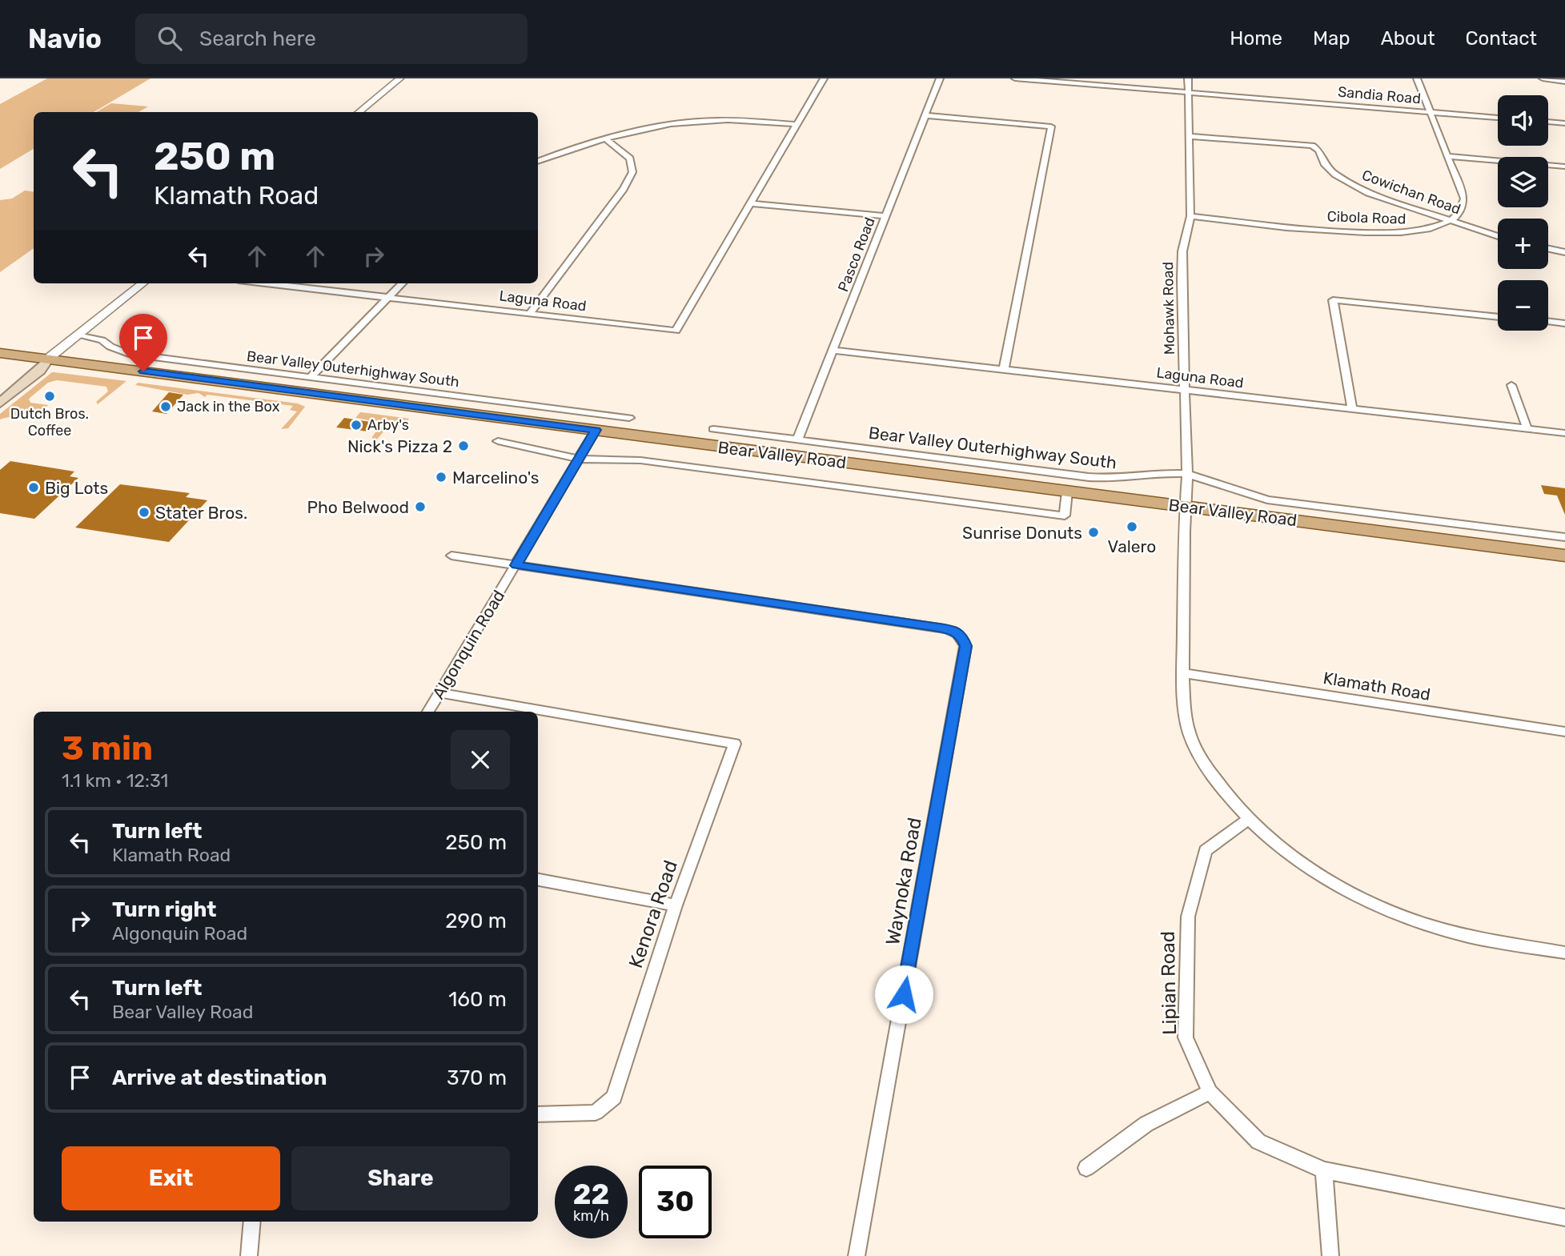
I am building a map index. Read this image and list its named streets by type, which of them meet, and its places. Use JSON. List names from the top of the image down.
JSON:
{
  "streets": {
    "main road": ["Bear Valley Road"],
    "street": [
      "Sandia Road",
      "Cowichan Road",
      "Cibola Road",
      "Pasco Road",
      "Laguna Road",
      "Mohawk Road",
      "Bear Valley Outerhighway South",
      "Algonquin Road",
      "Klamath Road",
      "Waynoka Road",
      "Kenora Road",
      "Lipian Road"
    ]
  },
  "crossings": [
    ["Sandia Road", "Mohawk Road"],
    ["Cowichan Road", "Cibola Road"],
    ["Cowichan Road", "Mohawk Road"],
    ["Cibola Road", "Mohawk Road"],
    ["Pasco Road", "Laguna Road"],
    ["Pasco Road", "Bear Valley Outerhighway South"],
    ["Laguna Road", "Mohawk Road"],
    ["Mohawk Road", "Bear Valley Outerhighway South"],
    ["Mohawk Road", "Bear Valley Road"],
    ["Mohawk Road", "Klamath Road"],
    ["Mohawk Road", "Lipian Road"],
    ["Bear Valley Road", "Algonquin Road"],
    ["Algonquin Road", "Waynoka Road"],
    ["Algonquin Road", "Kenora Road"]
  ],
  "places": [
    "Dutch Bros. Coffee",
    "Jack in the Box",
    "Arby's",
    "Nick's Pizza 2",
    "Marcelino's",
    "Big Lots",
    "Pho Belwood",
    "Stater Bros.",
    "Valero",
    "Sunrise Donuts"
  ],
  "page": {
    "header": "Navio",
    "search": "Search here",
    "nav": [
      "Home",
      "Map",
      "About",
      "Contact"
    ],
    "map_buttons": ["+", "−"],
    "turn": ["250 m", "Klamath Road"],
    "heading": ["3 min", "1.1 km · 12:31"],
    "list": [
      {
        "name": "Turn left",
        "note": "Klamath Road",
        "value": "250 m"
      },
      {
        "name": "Turn right",
        "note": "Algonquin Road",
        "value": "290 m"
      },
      {
        "name": "Turn left",
        "note": "Bear Valley Road",
        "value": "160 m"
      },
      {
        "name": "Arrive at destination",
        "value": "370 m"
      }
    ],
    "buttons": ["Exit", "Share"],
    "speed": "22 km/h",
    "limit": "30"
  }
}
